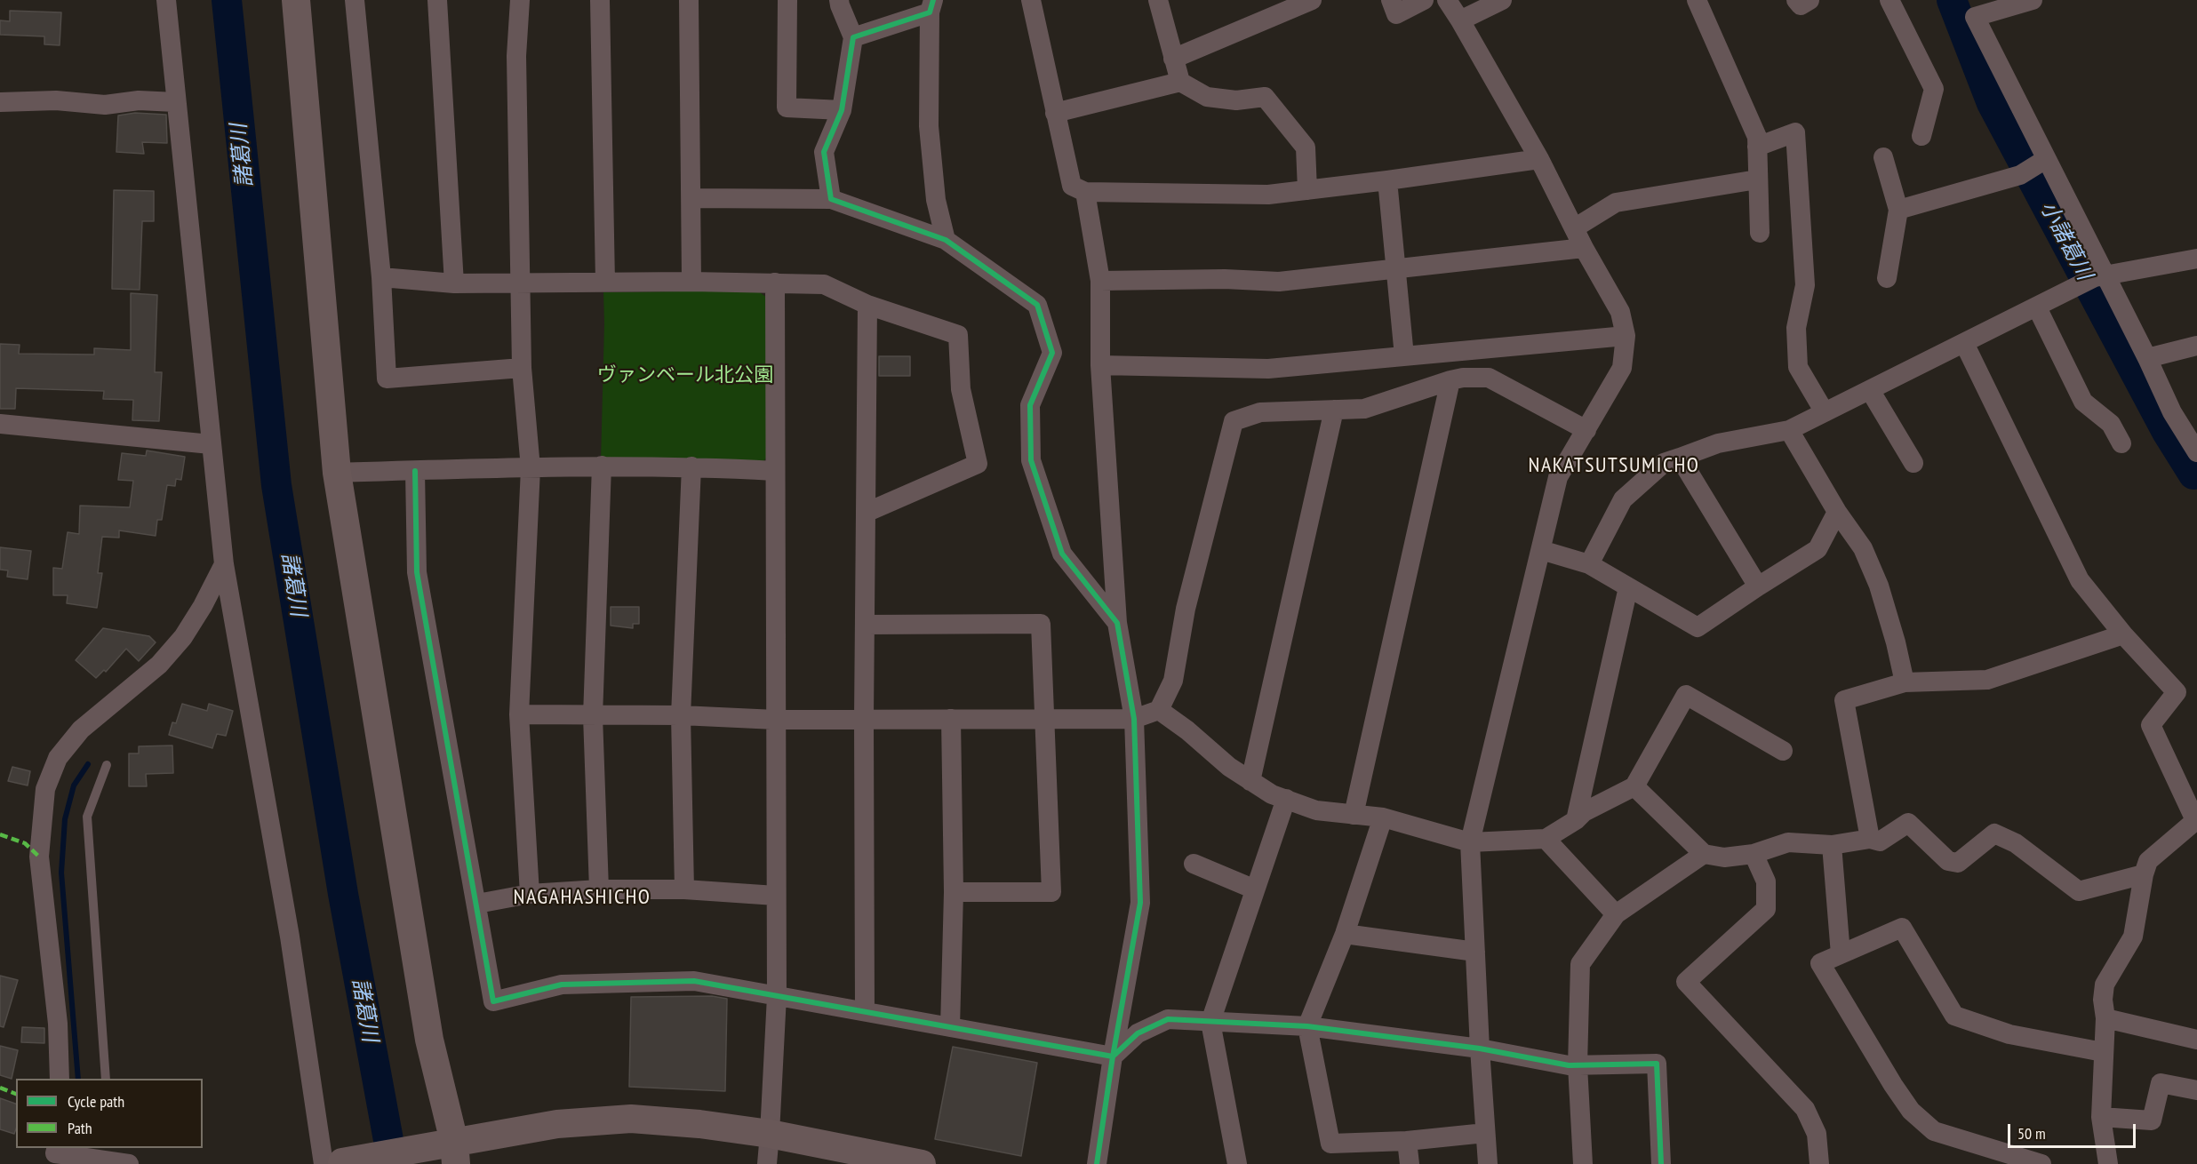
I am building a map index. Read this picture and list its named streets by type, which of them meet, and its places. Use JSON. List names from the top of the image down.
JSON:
{
  "districts": ["NAKATSUTSUMICHO", "NAGAHASHICHO"],
  "water": ["諸葛川", "小諸葛川"],
  "parks": ["ヴァンベール北公園"],
  "legend": ["Cycle path", "Path"],
  "scale_bar": "50 m"
}
